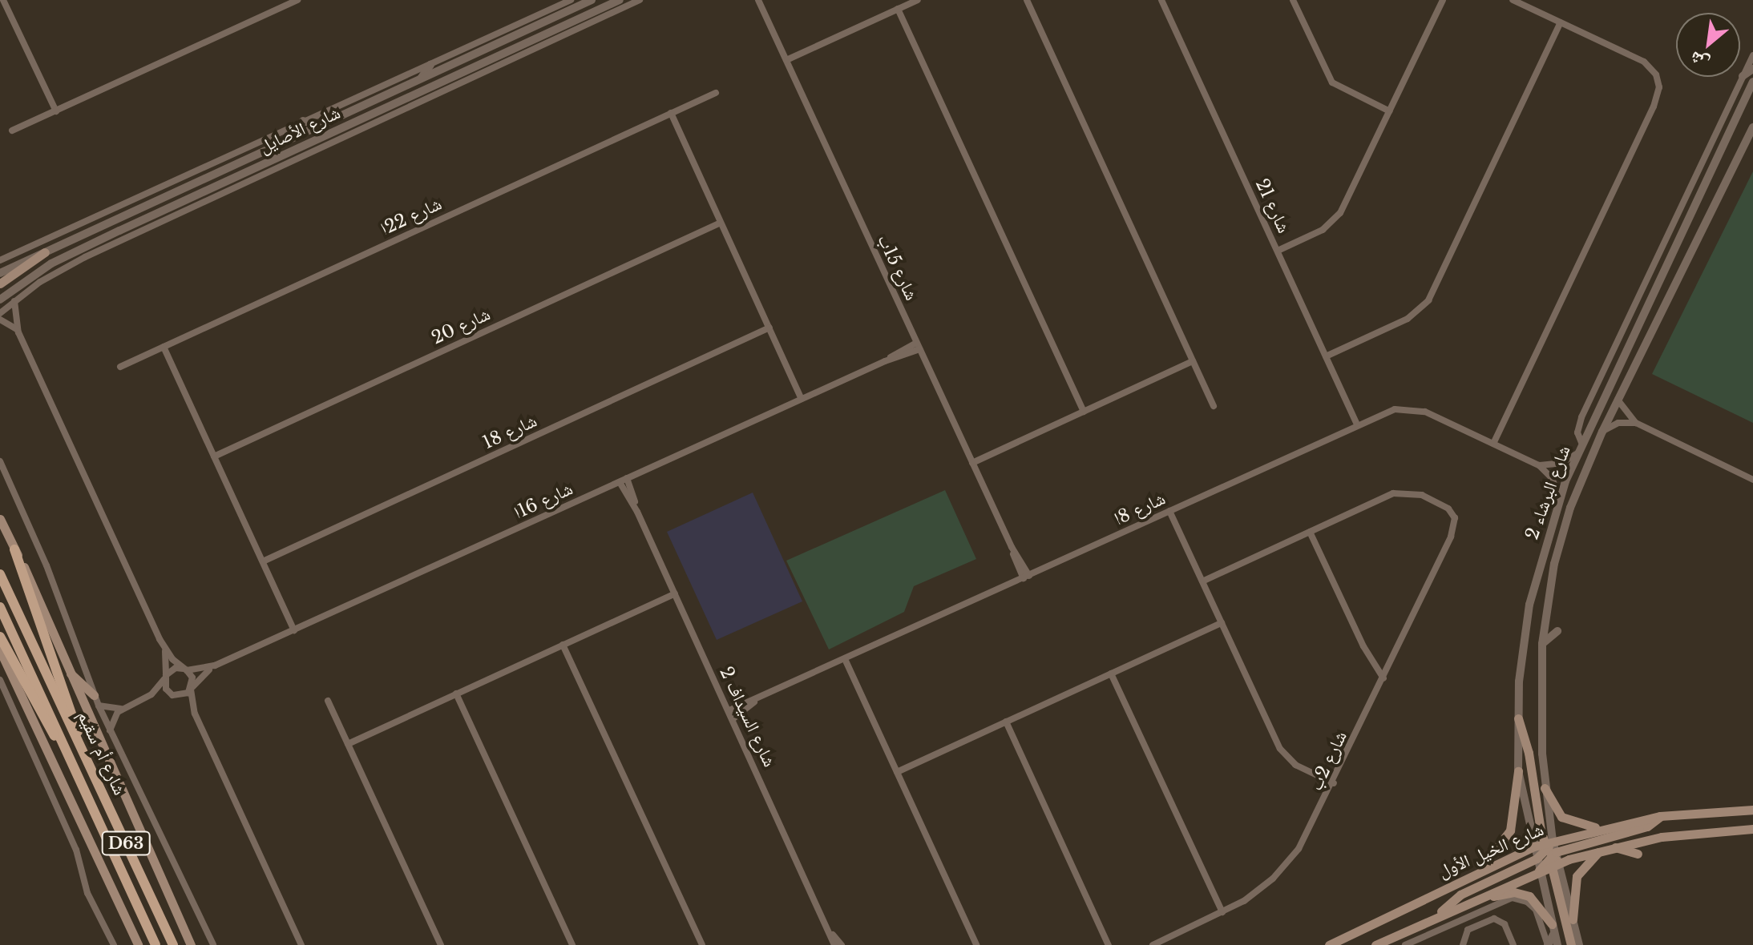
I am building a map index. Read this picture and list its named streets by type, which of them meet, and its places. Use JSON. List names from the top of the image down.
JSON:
{
  "streets": {
    "main road": ["شارع أم سقيم", "D63", "شارع الخيل الأول"],
    "street": [
      "شارع الأصايل",
      "شارع 21",
      "شارع 22ا",
      "شارع 15ب",
      "شارع 20",
      "شارع 18",
      "شارع البرشاء 2",
      "شارع 16ا",
      "شارع 8ا",
      "شارع السيداف 2",
      "شارع 2ب"
    ]
  },
  "crossings": [
    ["شارع 21", "شارع 8ا"],
    ["شارع 15ب", "شارع 16ا"],
    ["شارع 15ب", "شارع 8ا"],
    ["شارع البرشاء 2", "شارع الخيل الأول"],
    ["شارع 16ا", "شارع السيداف 2"],
    ["شارع 8ا", "شارع السيداف 2"]
  ],
  "north": "bottom left"
}
